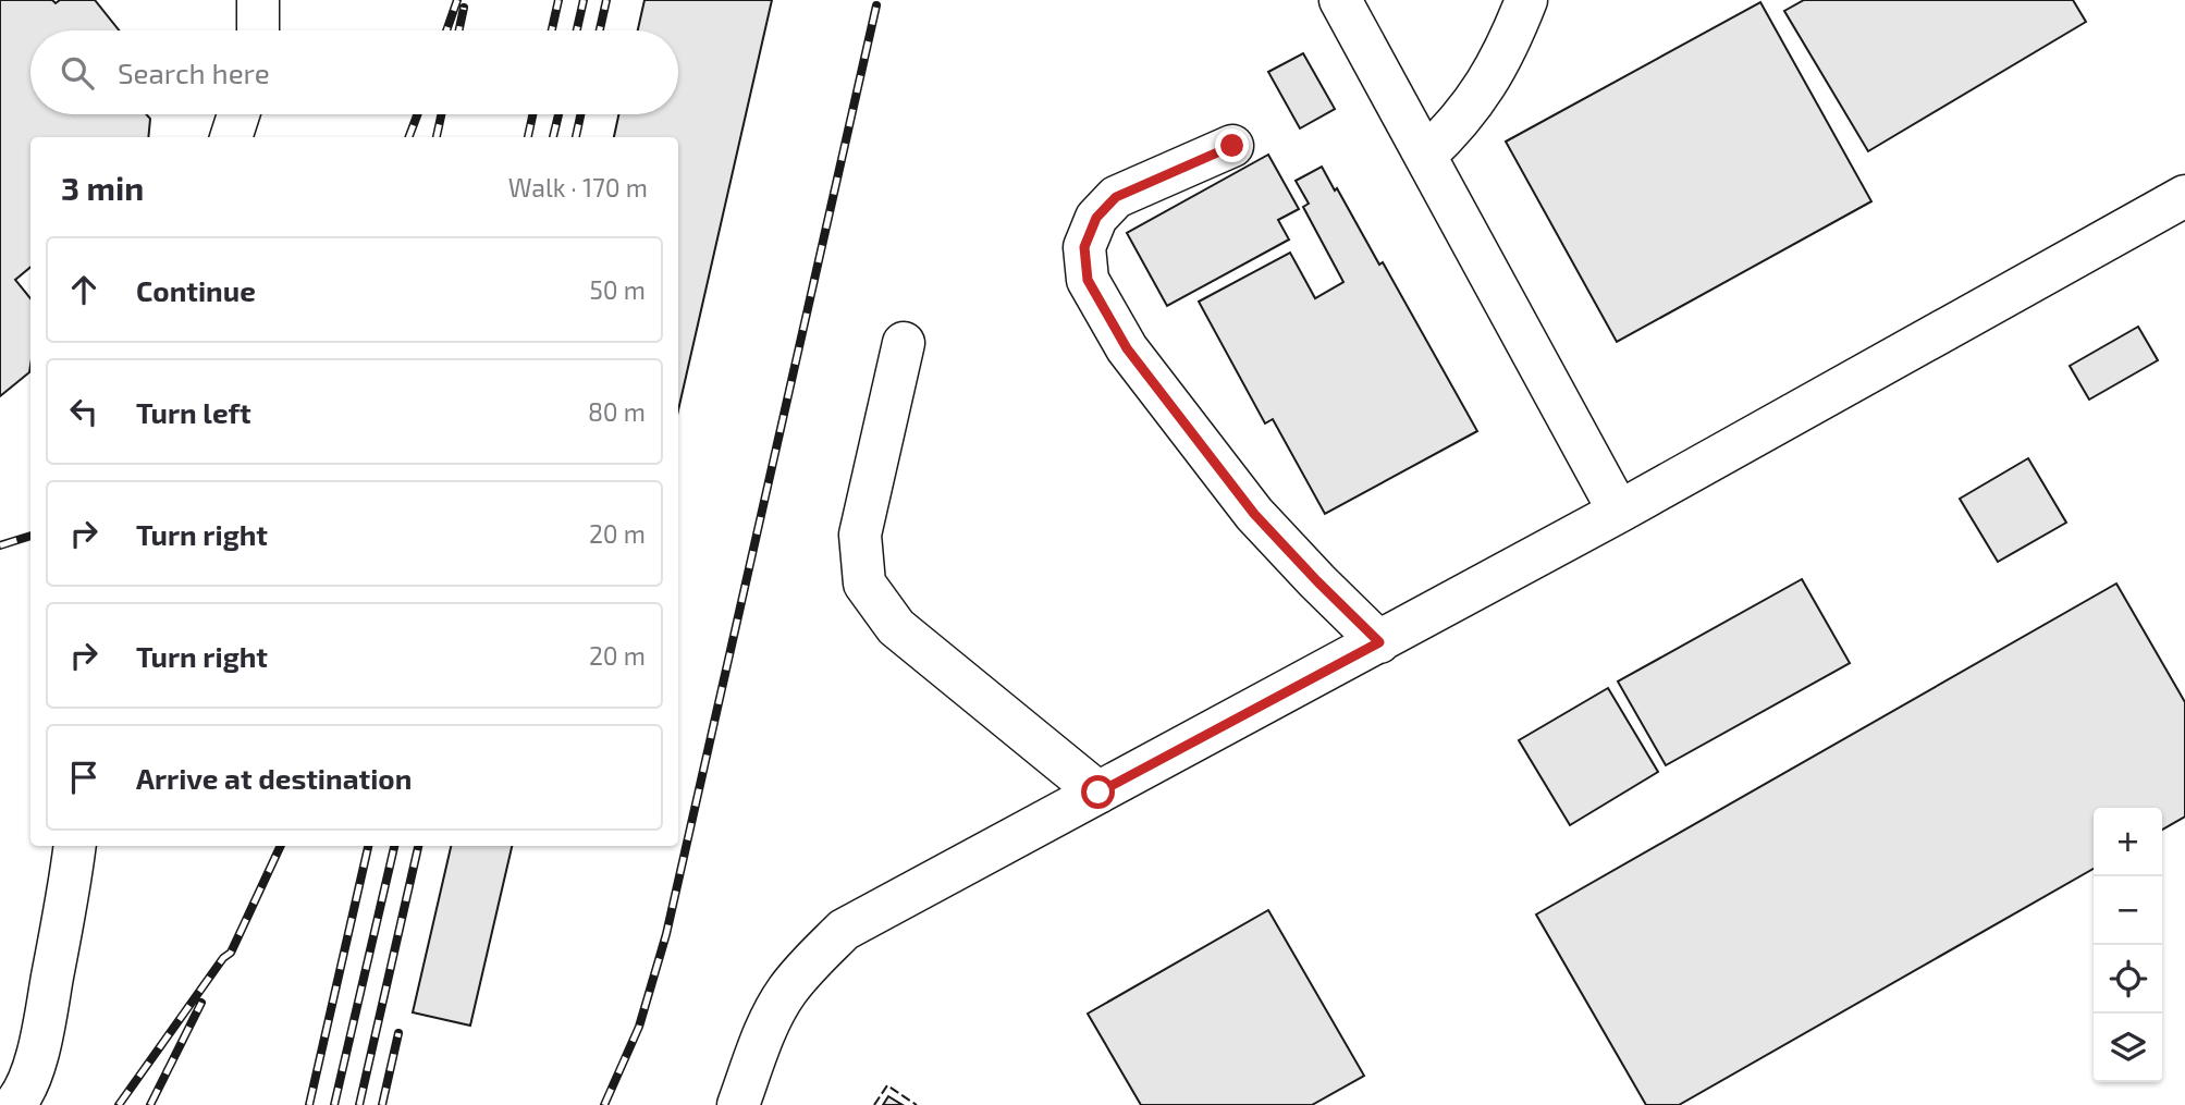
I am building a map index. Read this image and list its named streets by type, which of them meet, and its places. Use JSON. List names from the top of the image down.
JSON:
{
  "page": {
    "search": "Search here",
    "heading": ["3 min", "Walk · 170 m"],
    "list": [
      ["Continue", "50 m"],
      ["Turn left", "80 m"],
      ["Turn right", "20 m"],
      ["Turn right", "20 m"],
      "Arrive at destination"
    ],
    "map_buttons": ["+", "−"]
  }
}
